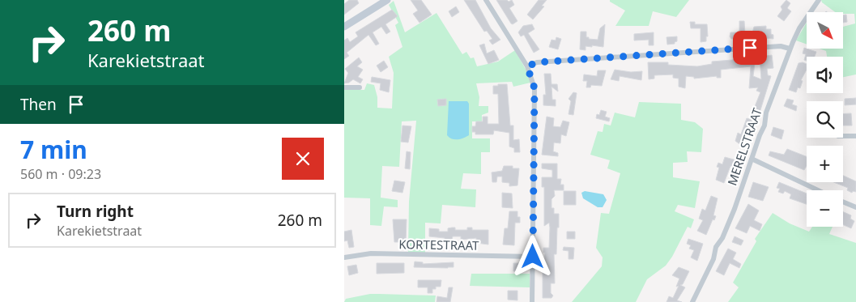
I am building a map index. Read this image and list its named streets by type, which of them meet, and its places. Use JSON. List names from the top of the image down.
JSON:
{
  "streets": {
    "street": ["MERELSTRAAT", "KORTESTRAAT"]
  },
  "north": "bottom right",
  "page": {
    "turn": ["260 m", "Karekietstraat"],
    "map_buttons": ["+", "−"],
    "then": "Then",
    "heading": ["7 min", "560 m · 09:23"],
    "list": [
      {
        "name": "Turn right",
        "note": "Karekietstraat",
        "value": "260 m"
      }
    ]
  }
}
